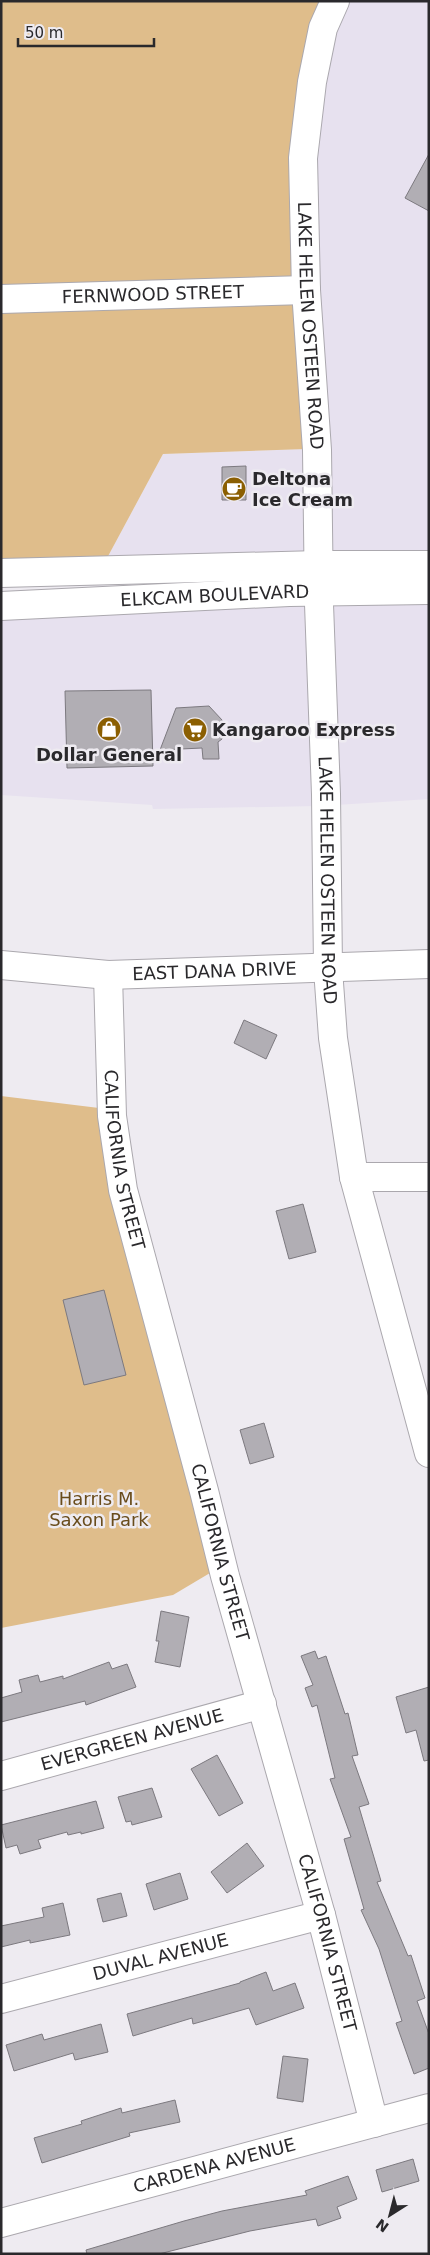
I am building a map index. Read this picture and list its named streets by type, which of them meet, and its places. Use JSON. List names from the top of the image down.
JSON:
{
  "streets": {
    "street": [
      "FERNWOOD STREET",
      "LAKE HELEN OSTEEN ROAD",
      "ELKCAM BOULEVARD",
      "EAST DANA DRIVE",
      "CALIFORNIA STREET",
      "EVERGREEN AVENUE",
      "DUVAL AVENUE",
      "CARDENA AVENUE"
    ]
  },
  "crossings": [
    ["FERNWOOD STREET", "LAKE HELEN OSTEEN ROAD"],
    ["LAKE HELEN OSTEEN ROAD", "ELKCAM BOULEVARD"],
    ["LAKE HELEN OSTEEN ROAD", "EAST DANA DRIVE"],
    ["EAST DANA DRIVE", "CALIFORNIA STREET"],
    ["CALIFORNIA STREET", "EVERGREEN AVENUE"],
    ["CALIFORNIA STREET", "DUVAL AVENUE"],
    ["CALIFORNIA STREET", "CARDENA AVENUE"]
  ],
  "parks": ["Harris M. Saxon Park"],
  "places": {
    "cafe": ["Deltona Ice Cream"],
    "shop": ["Dollar General"],
    "supermarket": ["Kangaroo Express"]
  },
  "scale_bar": "50 m",
  "north": "bottom left"
}
